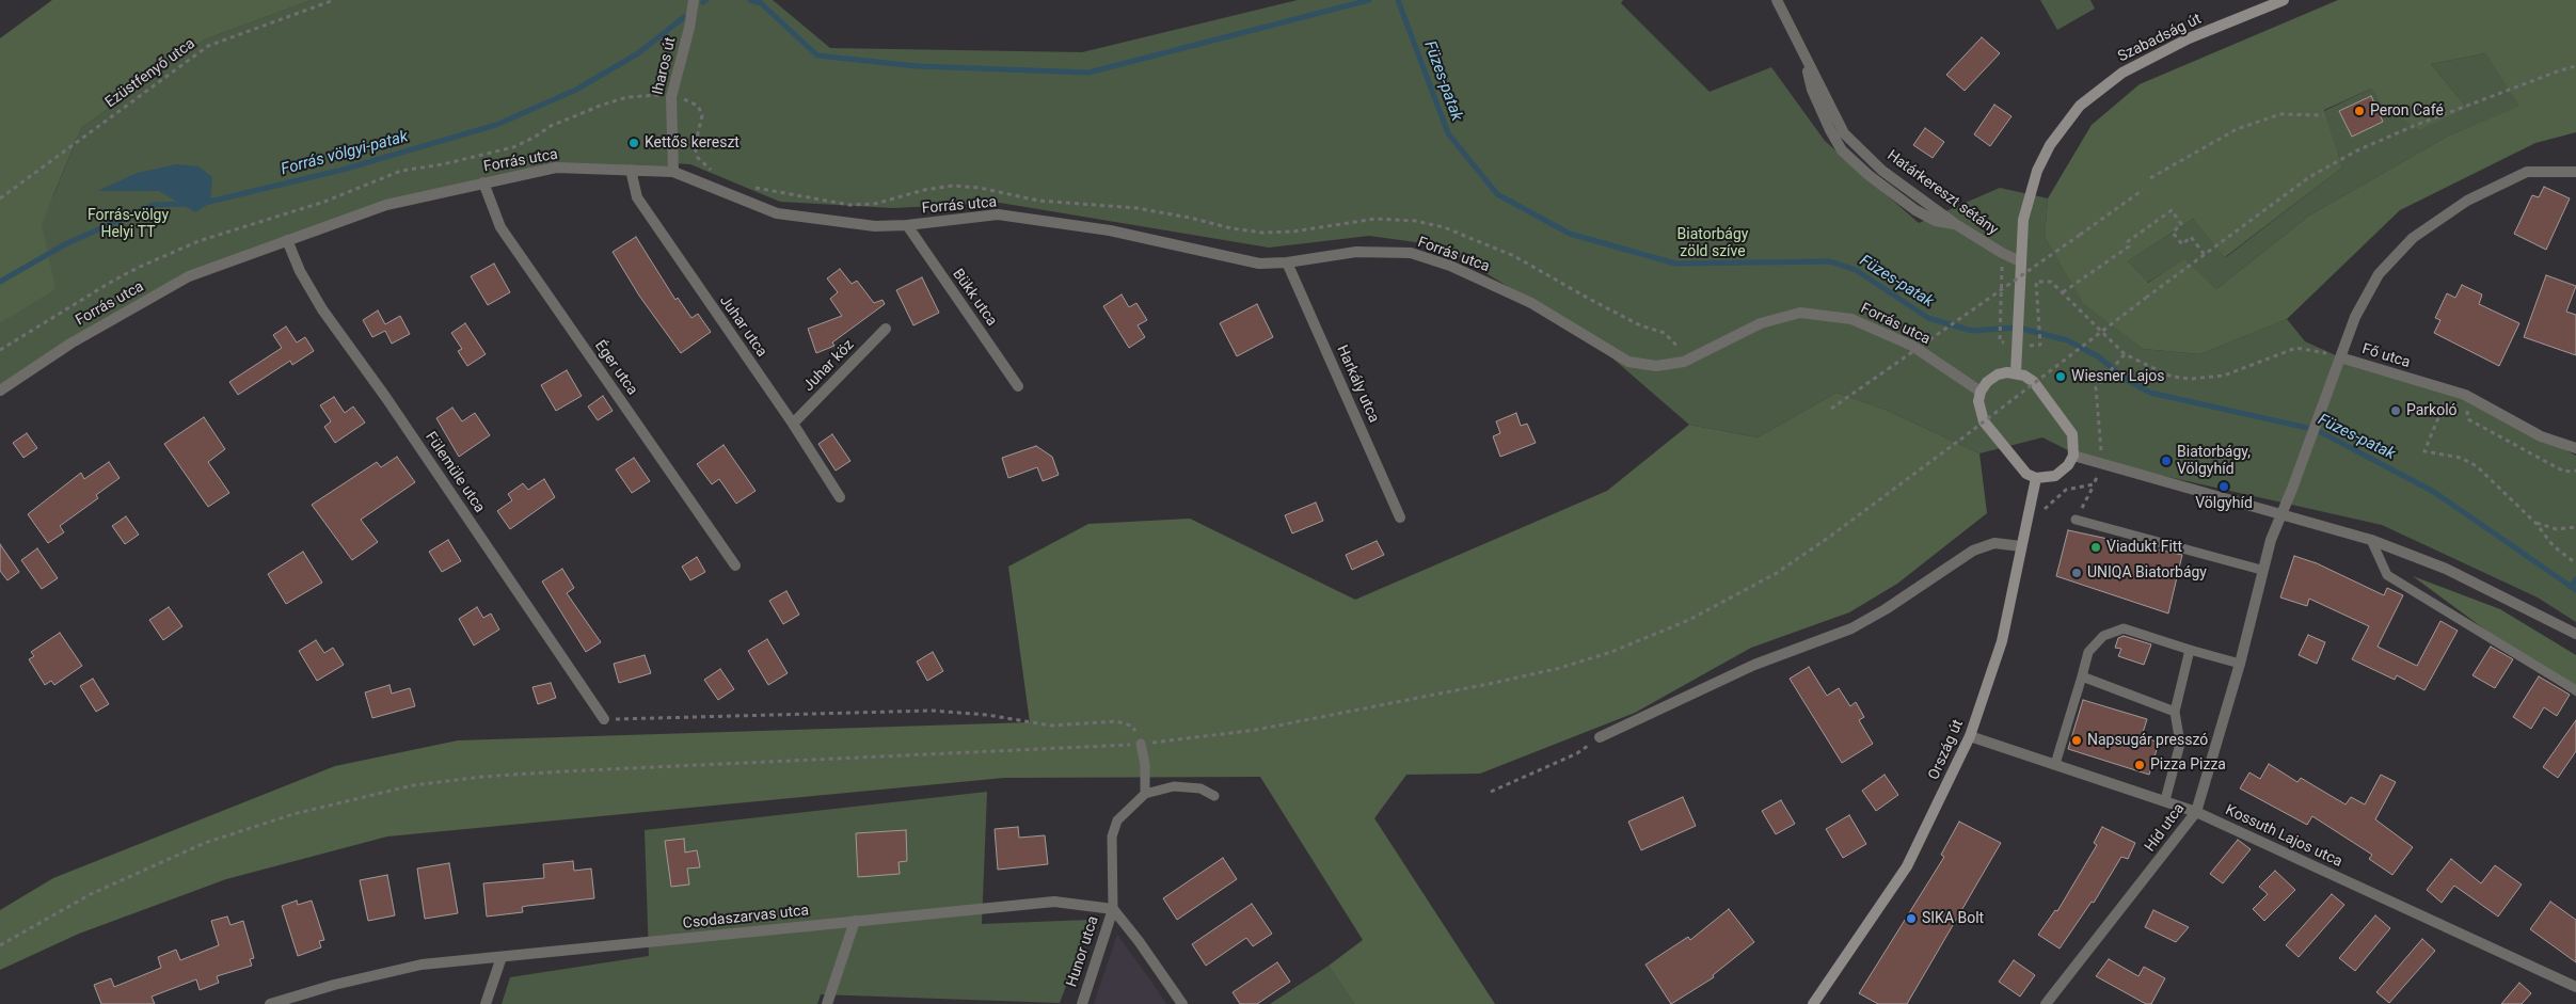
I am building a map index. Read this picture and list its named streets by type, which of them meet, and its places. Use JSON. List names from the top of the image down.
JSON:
{
  "streets": {
    "main road": ["Szabadság út", "Ország út"],
    "street": [
      "Iharos út",
      "Forrás utca",
      "Határkereszt sétány",
      "Bükk utca",
      "Juhar utca",
      "Fő utca",
      "Juhar köz",
      "Éger utca",
      "Harkály utca",
      "Fülemüle utca",
      "Híd utca",
      "Kossuth Lajos utca",
      "Csodaszarvas utca",
      "Hunor utca"
    ],
    "path": ["Ezüstfenyő utca"]
  },
  "crossings": [
    ["Szabadság út", "Forrás utca"],
    ["Szabadság út", "Határkereszt sétány"],
    ["Szabadság út", "Ország út"],
    ["Iharos út", "Forrás utca"],
    ["Forrás utca", "Bükk utca"],
    ["Forrás utca", "Juhar utca"],
    ["Forrás utca", "Éger utca"],
    ["Forrás utca", "Harkály utca"],
    ["Forrás utca", "Fülemüle utca"],
    ["Forrás utca", "Ország út"],
    ["Juhar utca", "Juhar köz"],
    ["Fő utca", "Híd utca"],
    ["Ország út", "Kossuth Lajos utca"],
    ["Híd utca", "Kossuth Lajos utca"],
    ["Csodaszarvas utca", "Hunor utca"]
  ],
  "water": ["Füzes-patak", "Forrás völgyi-patak"],
  "parks": ["Forrás-völgy Helyi TT", "Biatorbágy zöld szíve"],
  "places": [
    "Peron Café",
    "Kettős kereszt",
    "Wiesner Lajos",
    "Parkoló",
    "Biatorbágy, Völgyhíd",
    "Völgyhíd",
    "Viadukt Fitt",
    "UNIQA Biatorbágy",
    "Napsugár presszó",
    "Pizza Pizza",
    "SIKA Bolt"
  ]
}
